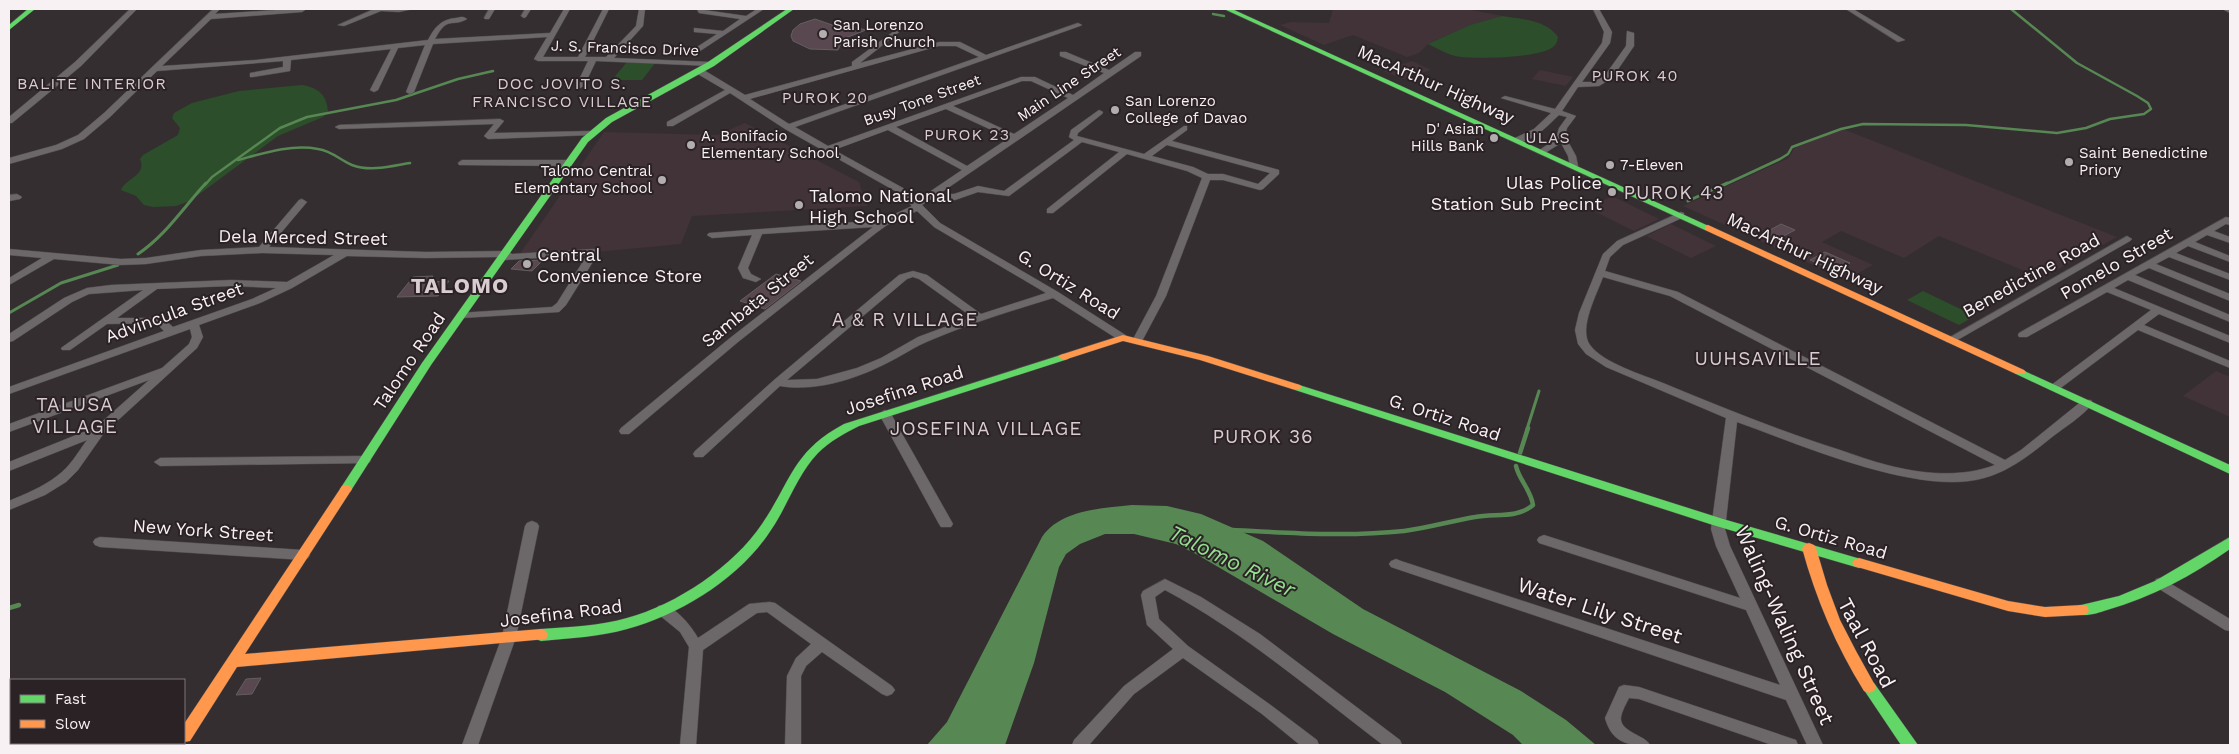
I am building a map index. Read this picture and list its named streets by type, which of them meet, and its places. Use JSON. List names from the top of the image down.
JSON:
{
  "streets": {
    "main road": [
      "MacArthur Highway",
      "G. Ortiz Road",
      "Talomo Road",
      "Josefina Road",
      "Taal Road"
    ],
    "street": [
      "J. S. Francisco Drive",
      "Main Line Street",
      "Busy Tone Street",
      "Dela Merced Street",
      "Pomelo Street",
      "Benedictine Road",
      "Sambata Street",
      "Advincula Street",
      "New York Street",
      "Water Lily Street",
      "Waling-Waling Street"
    ]
  },
  "crossings": [
    ["J. S. Francisco Drive", "Talomo Road"],
    ["Main Line Street", "Busy Tone Street"],
    ["Main Line Street", "G. Ortiz Road"],
    ["Main Line Street", "Sambata Street"],
    ["MacArthur Highway", "Benedictine Road"],
    ["Busy Tone Street", "G. Ortiz Road"],
    ["Dela Merced Street", "Advincula Street"],
    ["Dela Merced Street", "Talomo Road"],
    ["G. Ortiz Road", "Sambata Street"],
    ["G. Ortiz Road", "Talomo Road"],
    ["G. Ortiz Road", "Josefina Road"],
    ["G. Ortiz Road", "Waling-Waling Street"],
    ["G. Ortiz Road", "Taal Road"],
    ["Talomo Road", "Josefina Road"],
    ["Talomo Road", "New York Street"],
    ["Water Lily Street", "Waling-Waling Street"]
  ],
  "districts": [
    "PUROK 40",
    "BALITE INTERIOR",
    "DOC JOVITO S. FRANCISCO VILLAGE",
    "PUROK 20",
    "PUROK 23",
    "ULAS",
    "PUROK 43",
    "TALOMO",
    "A & R VILLAGE",
    "UUHSAVILLE",
    "TALUSA VILLAGE",
    "JOSEFINA VILLAGE",
    "PUROK 36"
  ],
  "water": ["Talomo River"],
  "places": [
    "San Lorenzo Parish Church",
    "San Lorenzo College of Davao",
    "D' Asian Hills Bank",
    "A. Bonifacio Elementary School",
    "Saint Benedictine Priory",
    "7-Eleven",
    "Talomo Central Elementary School",
    "Ulas Police Station Sub Precint",
    "Talomo National High School",
    "Central Convenience Store"
  ],
  "legend": ["Fast", "Slow"]
}
